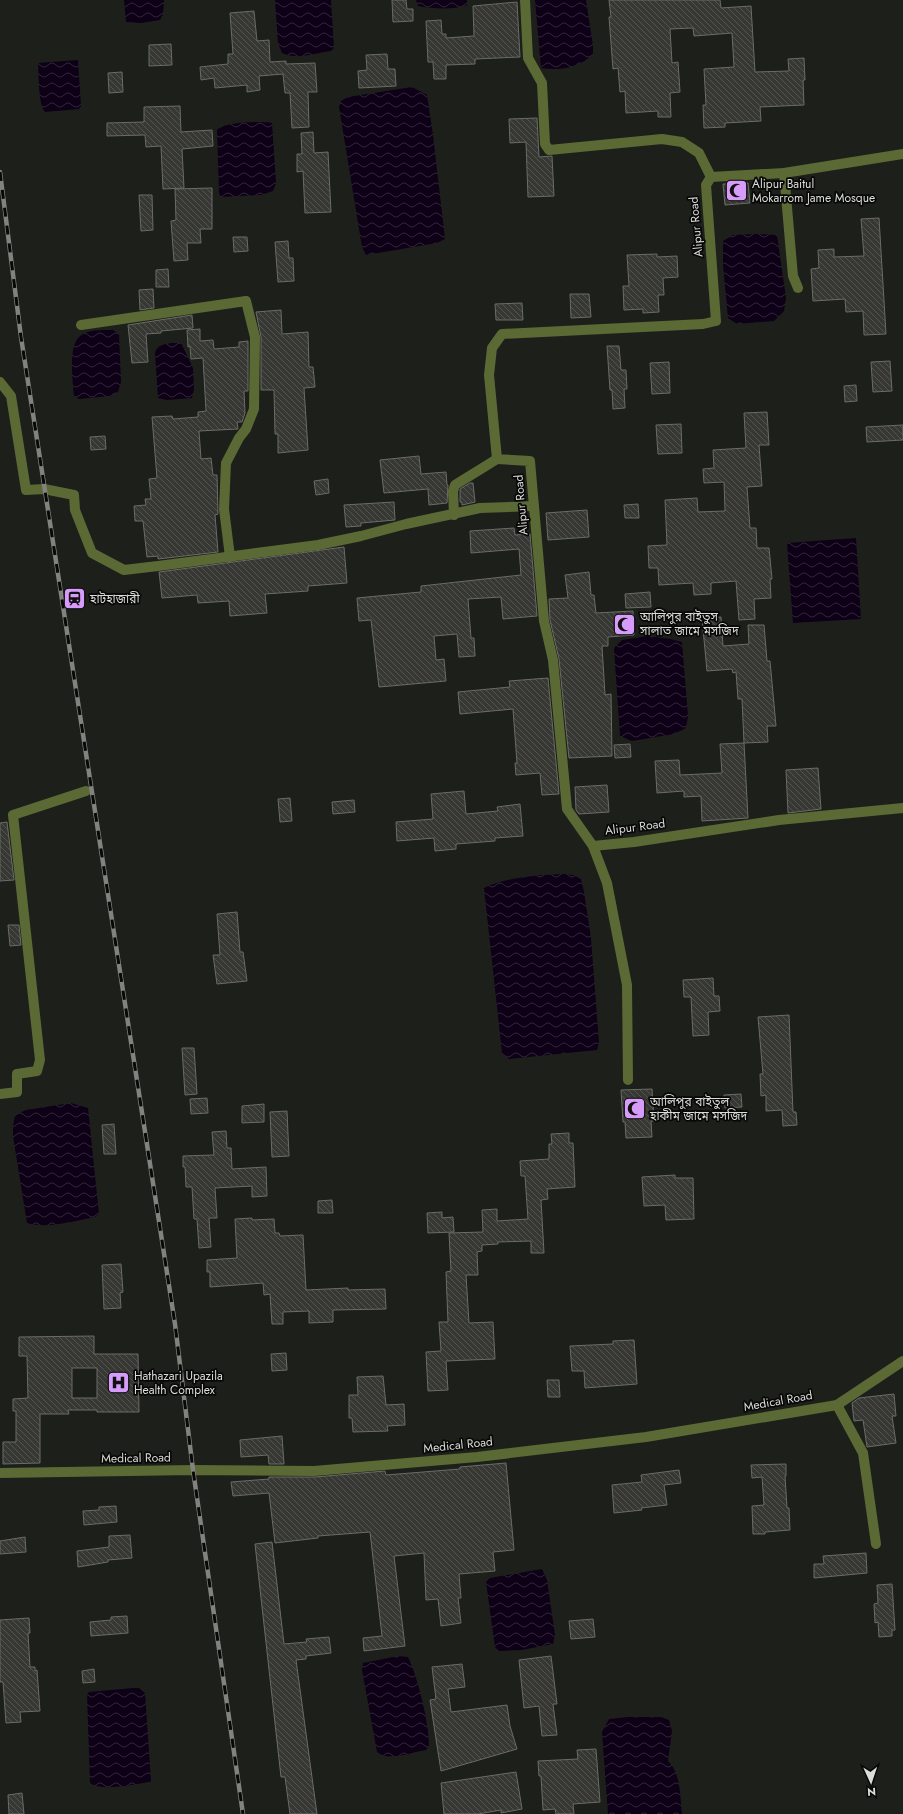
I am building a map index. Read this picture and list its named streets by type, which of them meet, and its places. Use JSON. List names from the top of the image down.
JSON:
{
  "streets": {
    "street": ["Alipur Road", "Medical Road"]
  },
  "places": {
    "mosque": ["Alipur Baitul Mokarrom Jame Mosque", "আলিপুর বাইতুস সালাত জামে মসজিদ", "আলিপুর বাইতুল হাকীম জামে মসজিদ"],
    "station": ["হাটহাজারী"],
    "hospital": ["Hathazari Upazila Health Complex"]
  },
  "north": "bottom"
}
